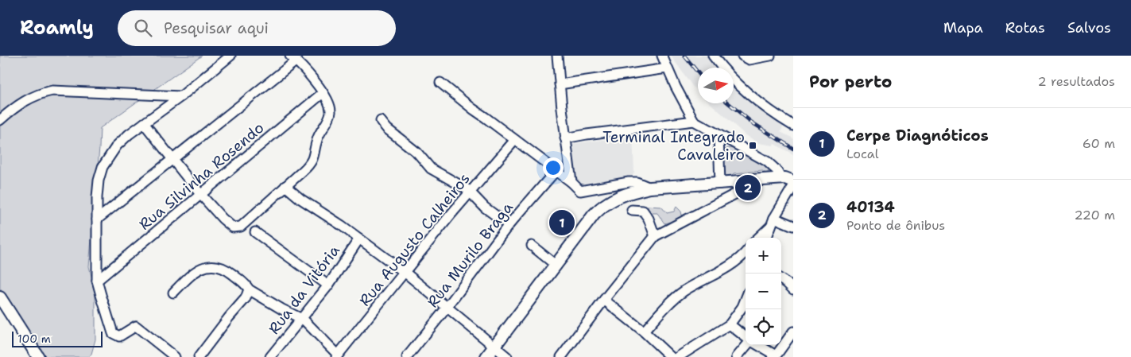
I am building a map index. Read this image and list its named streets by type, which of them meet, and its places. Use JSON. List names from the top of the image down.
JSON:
{
  "streets": {
    "street": [
      "Rua Silvinha Rosendo",
      "Rua Augusto Calheiros",
      "Rua Murilo Braga",
      "Rua da Vitória"
    ]
  },
  "places": {
    "transit": ["Terminal Integrado Cavaleiro"]
  },
  "scale_bar": "100 m",
  "north": "right",
  "page": {
    "header": "Roamly",
    "search": "Pesquisar aqui",
    "nav": ["Mapa", "Rotas", "Salvos"],
    "heading": ["Por perto", "2 resultados"],
    "list": [
      {
        "mark": "1",
        "name": "Cerpe Diagnóticos",
        "note": "Local",
        "value": "60 m"
      },
      {
        "mark": "2",
        "name": "40134",
        "note": "Ponto de ônibus",
        "value": "220 m"
      }
    ],
    "pins": ["2", "1"],
    "map_buttons": ["+", "−"],
    "scale": "100 m"
  }
}
